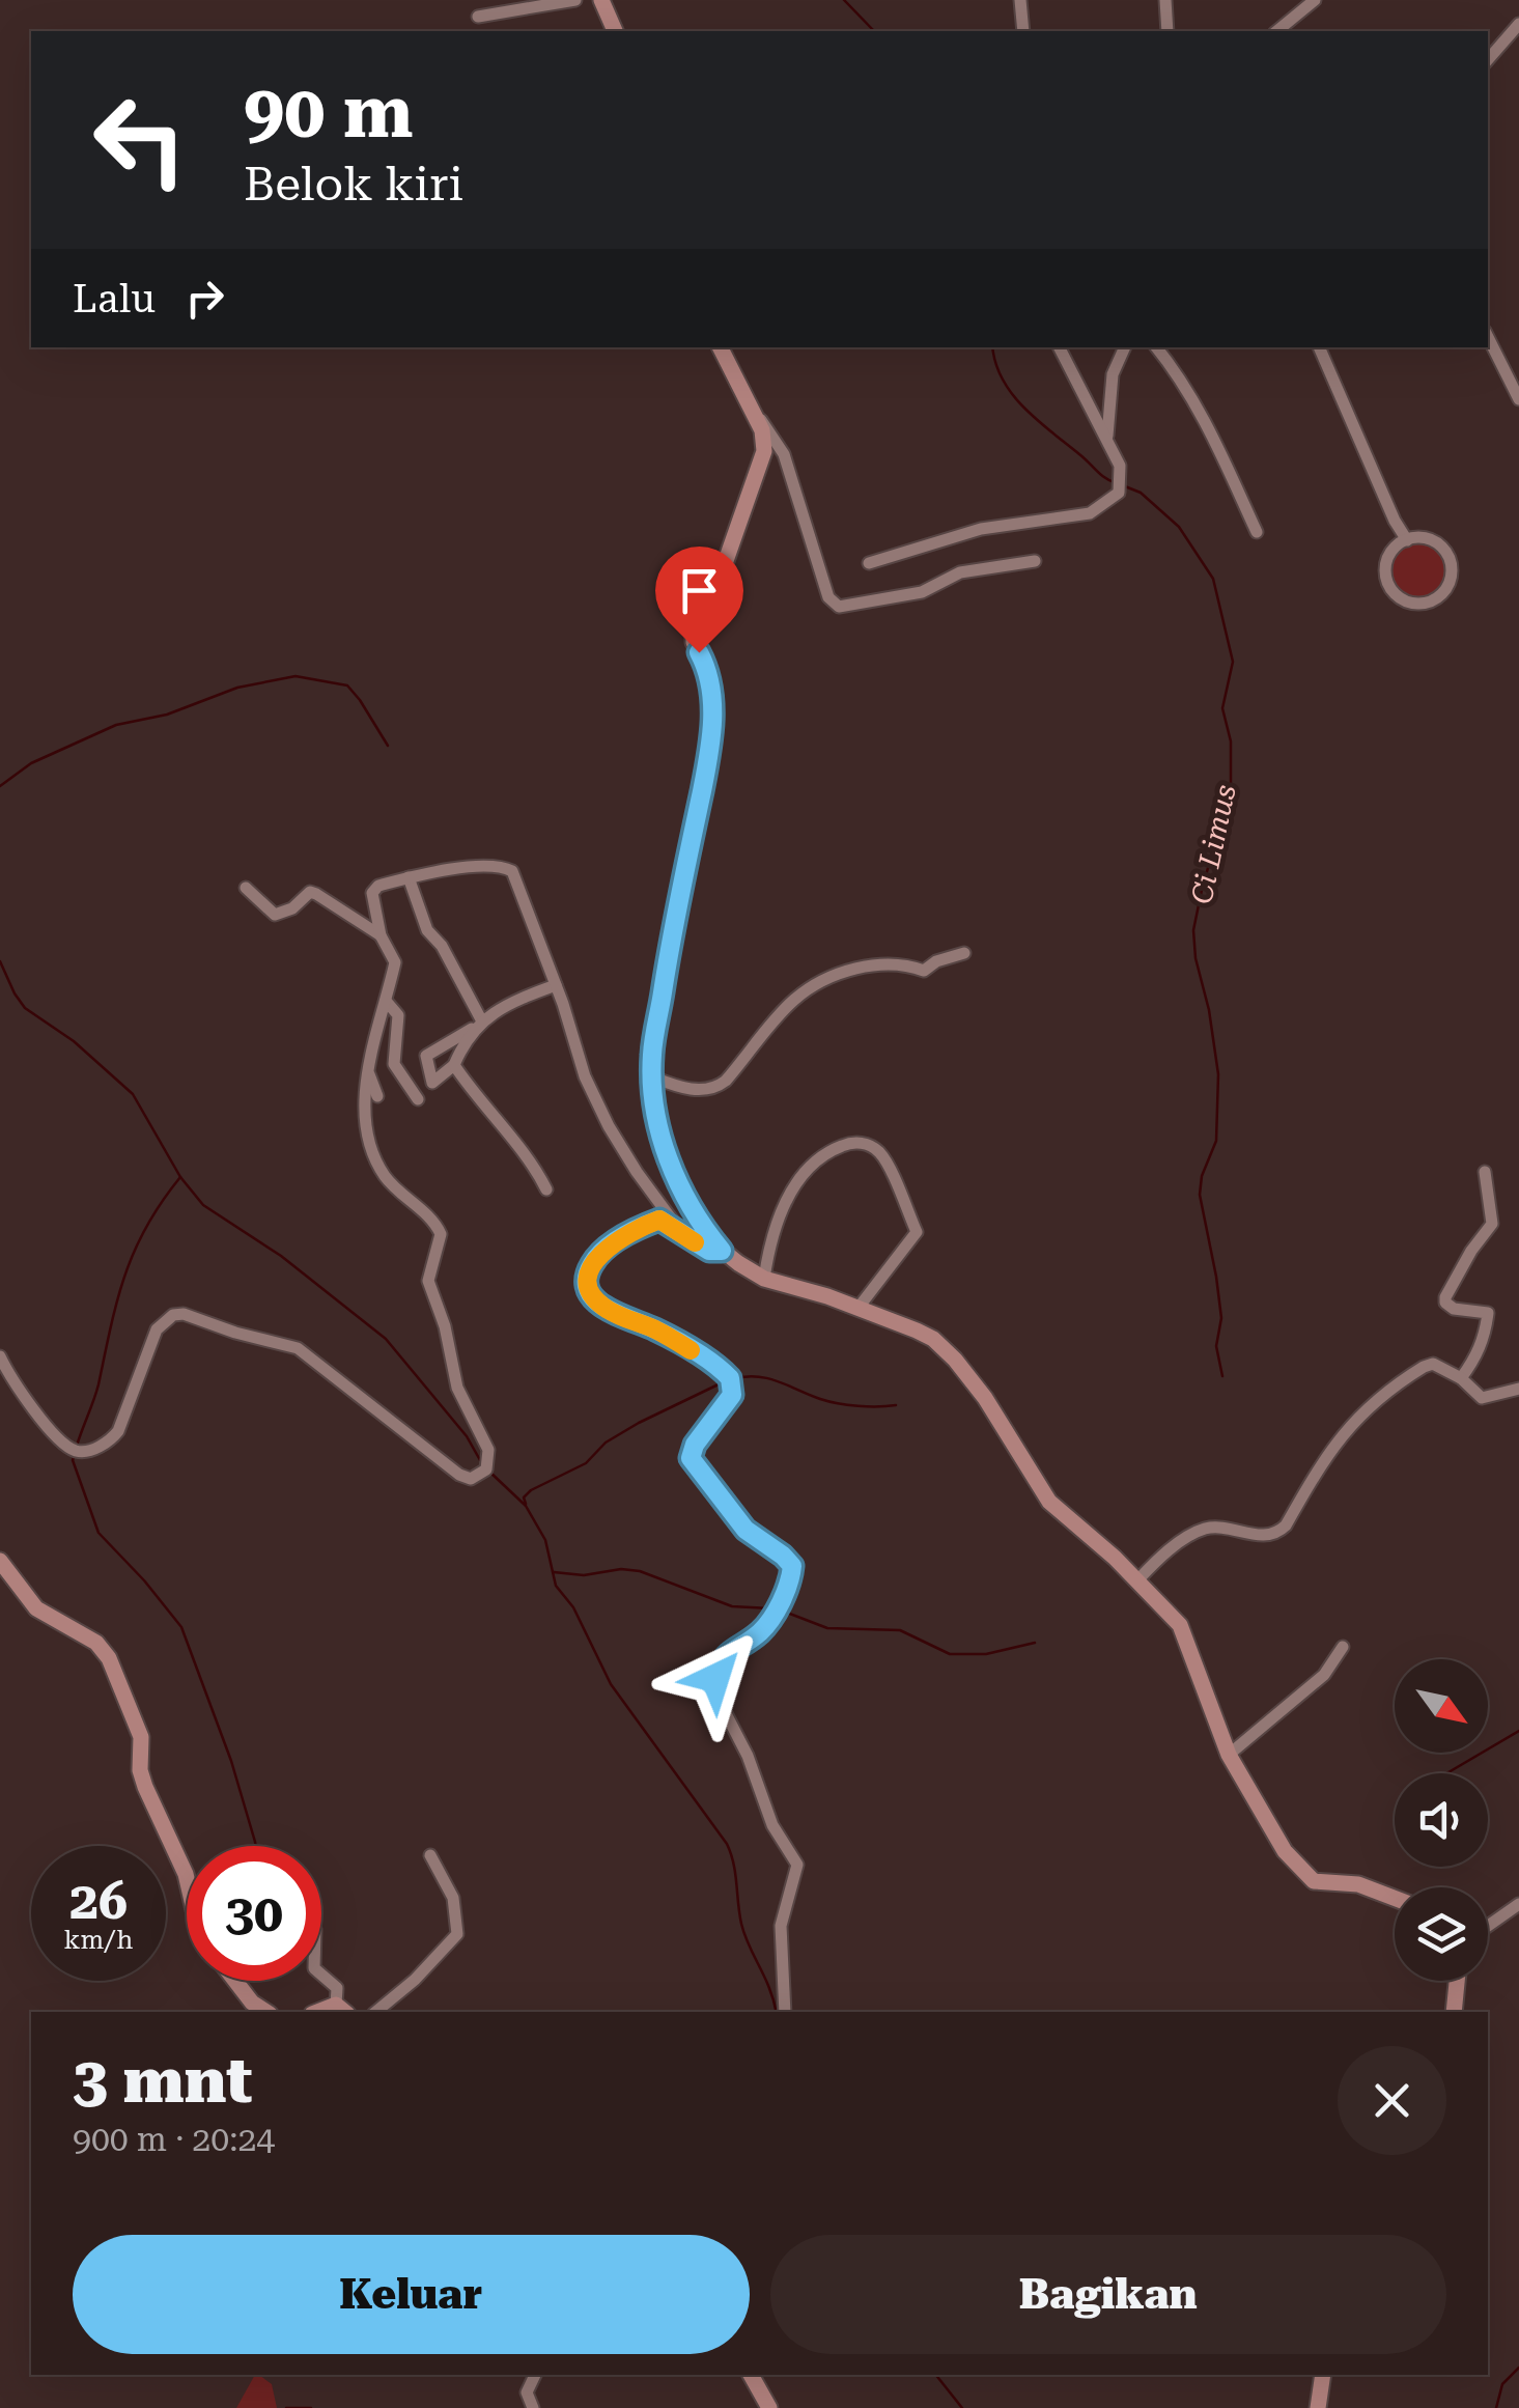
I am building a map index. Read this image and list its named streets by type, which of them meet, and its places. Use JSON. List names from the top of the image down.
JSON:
{
  "water": ["Ci Limus"],
  "north": "bottom right",
  "page": {
    "turn": ["90 m", "Belok kiri"],
    "then": "Lalu",
    "speed": "26 km/h",
    "limit": "30",
    "heading": ["3 mnt", "900 m · 20:24"],
    "buttons": ["Keluar", "Bagikan"]
  }
}
